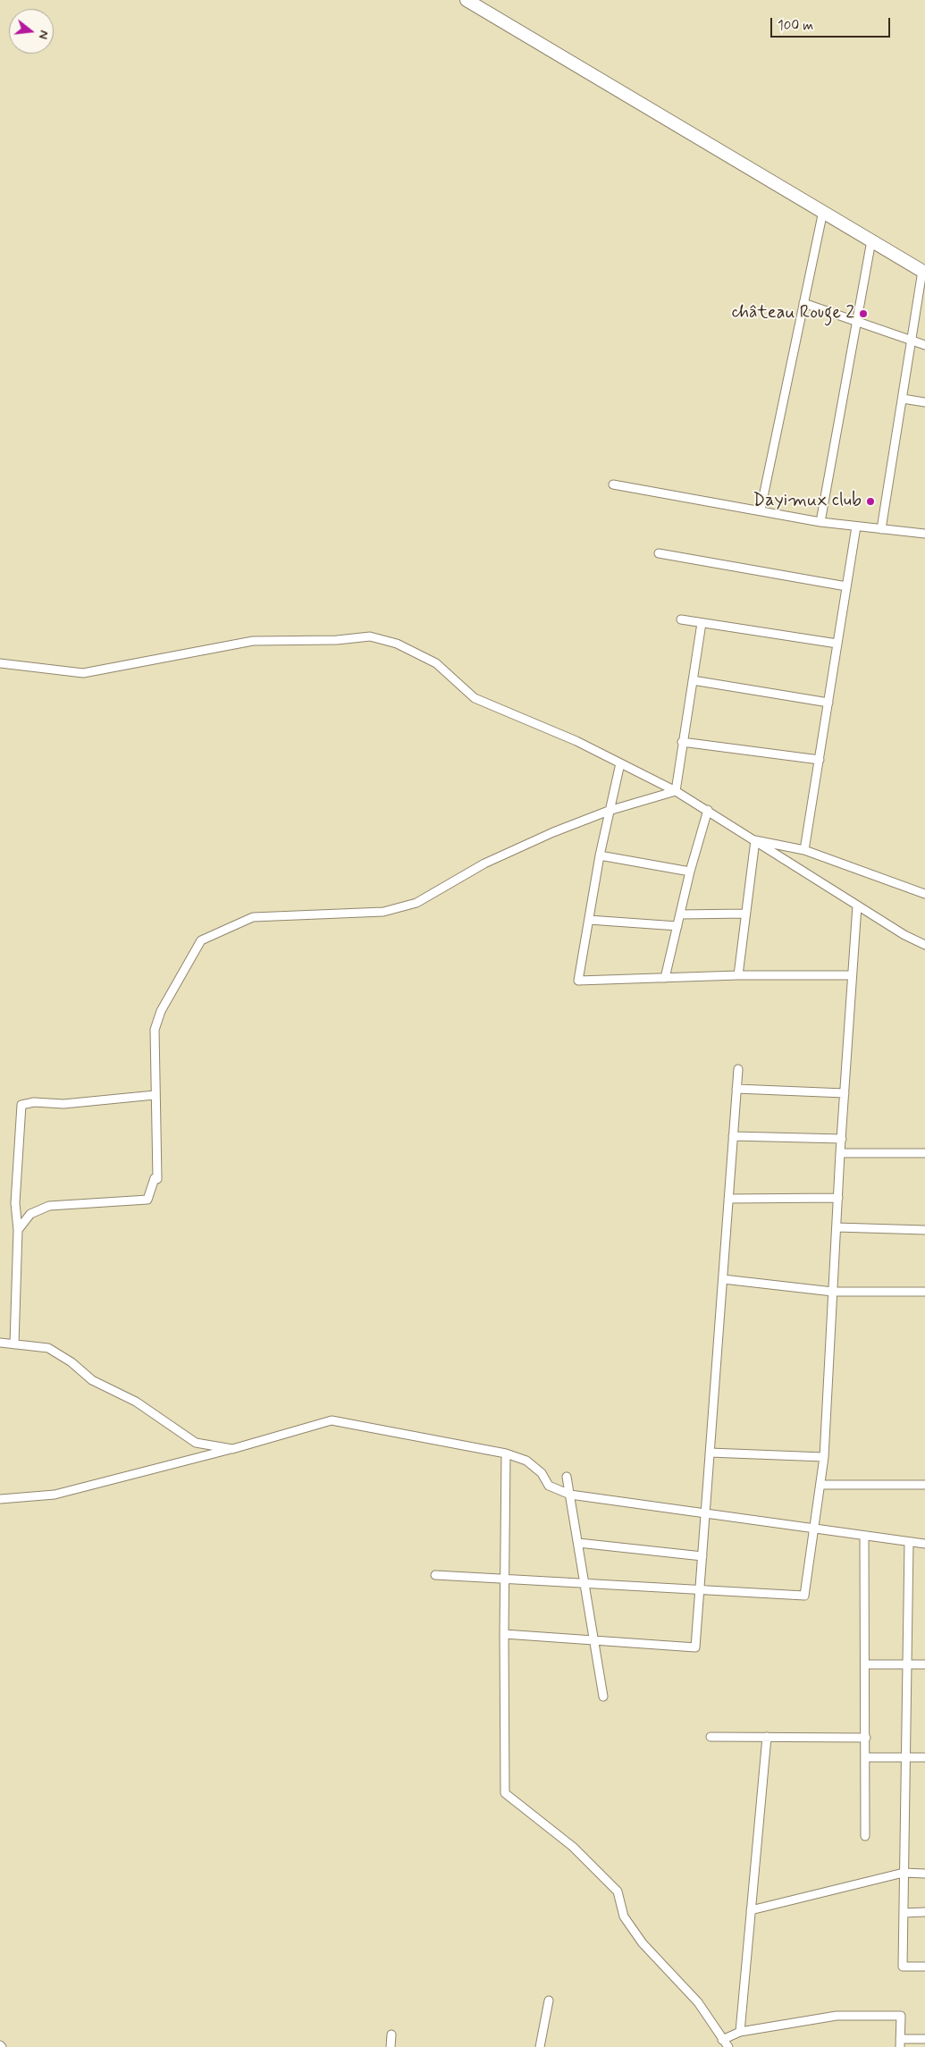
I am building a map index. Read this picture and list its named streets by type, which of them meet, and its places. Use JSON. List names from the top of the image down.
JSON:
{
  "places": ["château Rouge 2", "Dayimux club"],
  "scale_bar": "100 m",
  "north": "right"
}
